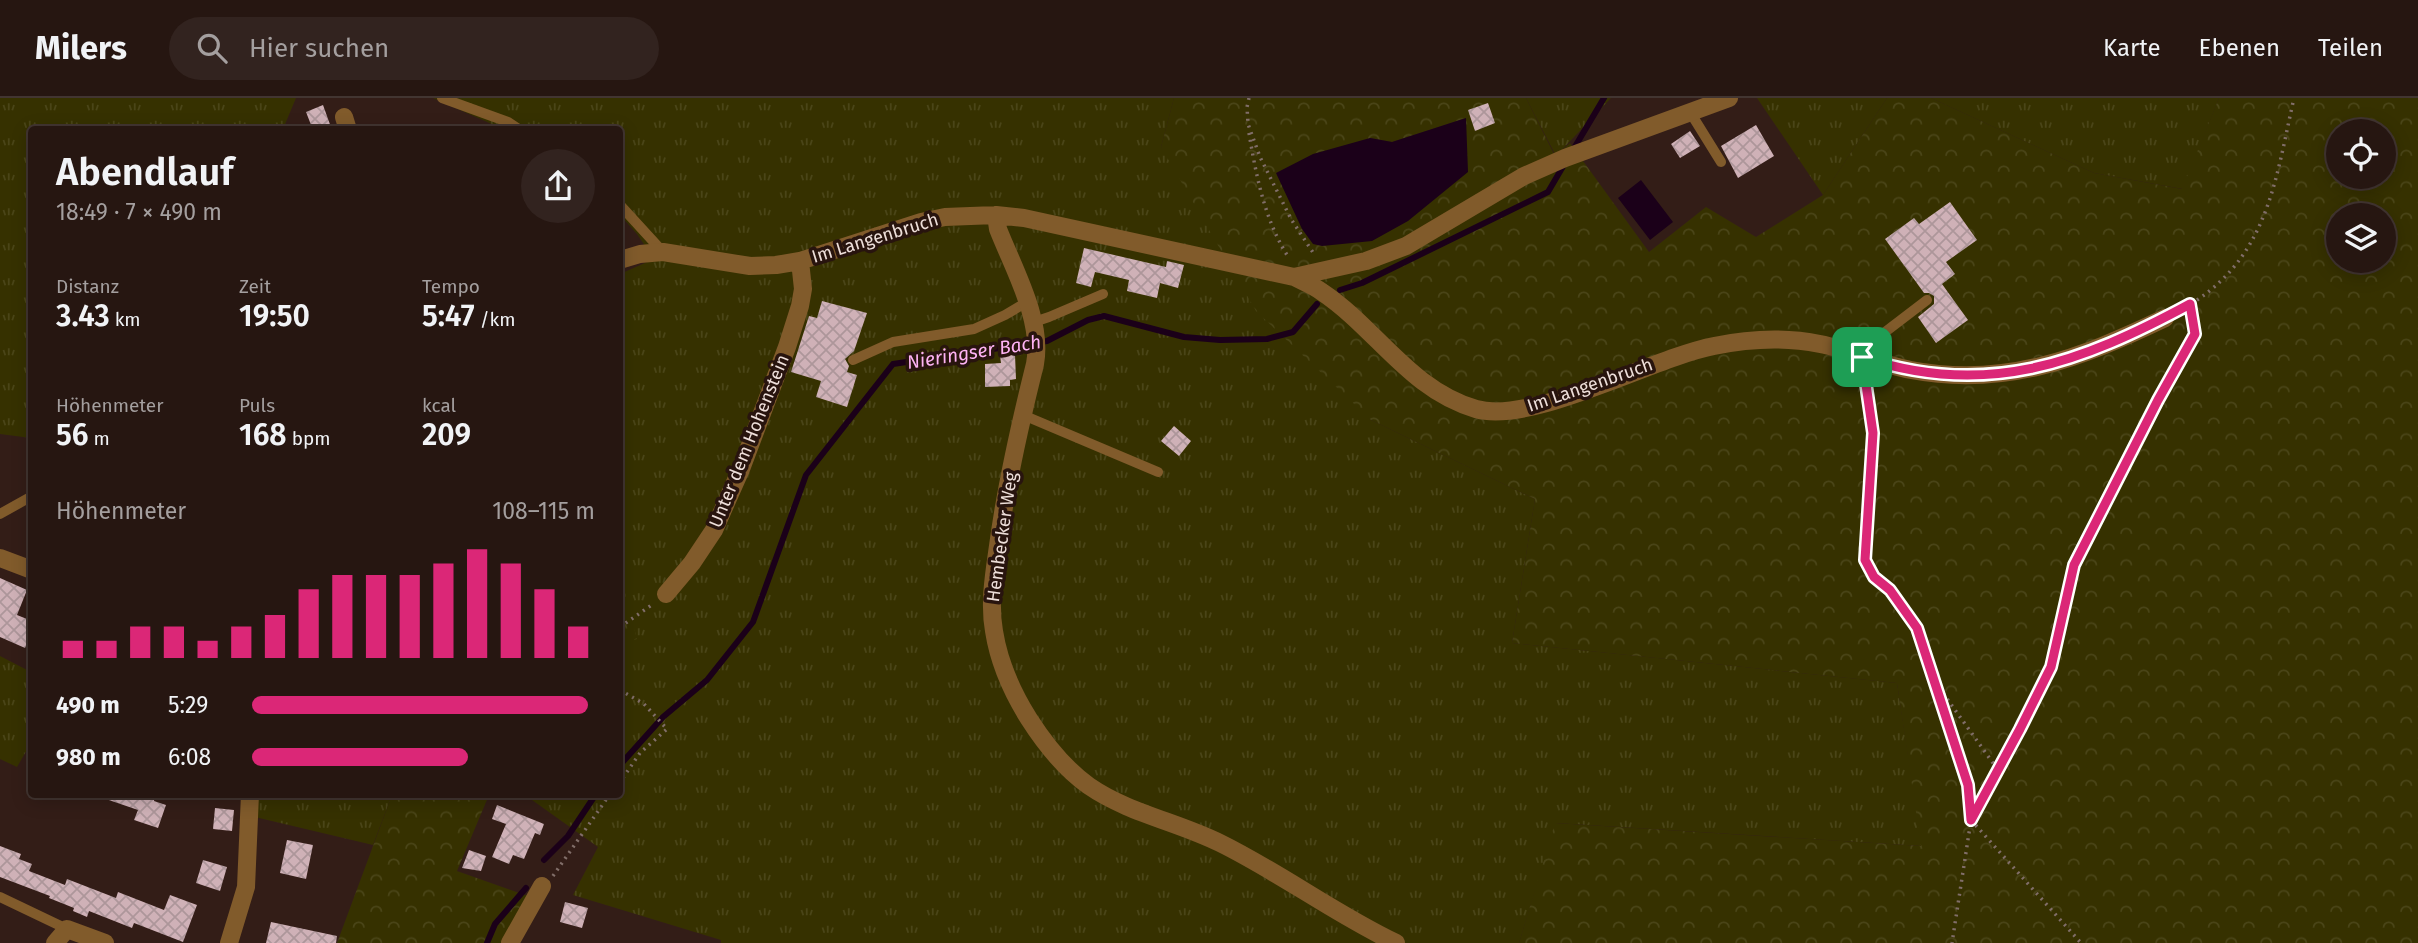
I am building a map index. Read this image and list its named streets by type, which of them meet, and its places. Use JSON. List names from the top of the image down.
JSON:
{
  "streets": {
    "street": ["Im Langenbruch", "Unter dem Hohenstein", "Hembecker Weg"]
  },
  "crossings": [
    ["Im Langenbruch", "Unter dem Hohenstein"]
  ],
  "water": ["Nieringser Bach"],
  "page": {
    "header": "Milers",
    "search": "Hier suchen",
    "nav": ["Karte", "Ebenen", "Teilen"],
    "heading": ["Abendlauf", "18:49 · 7 × 490 m"],
    "stats": [
      ["Distanz", "3.43 km"],
      ["Zeit", "19:50"],
      ["Tempo", "5:47 /km"],
      ["Höhenmeter", "56 m"],
      ["Puls", "168 bpm"],
      ["kcal", "209"]
    ],
    "chart": ["Höhenmeter", "108–115 m"],
    "list": [
      {
        "name": "490 m",
        "note": "5:29"
      },
      {
        "name": "980 m",
        "note": "6:08"
      }
    ]
  }
}
